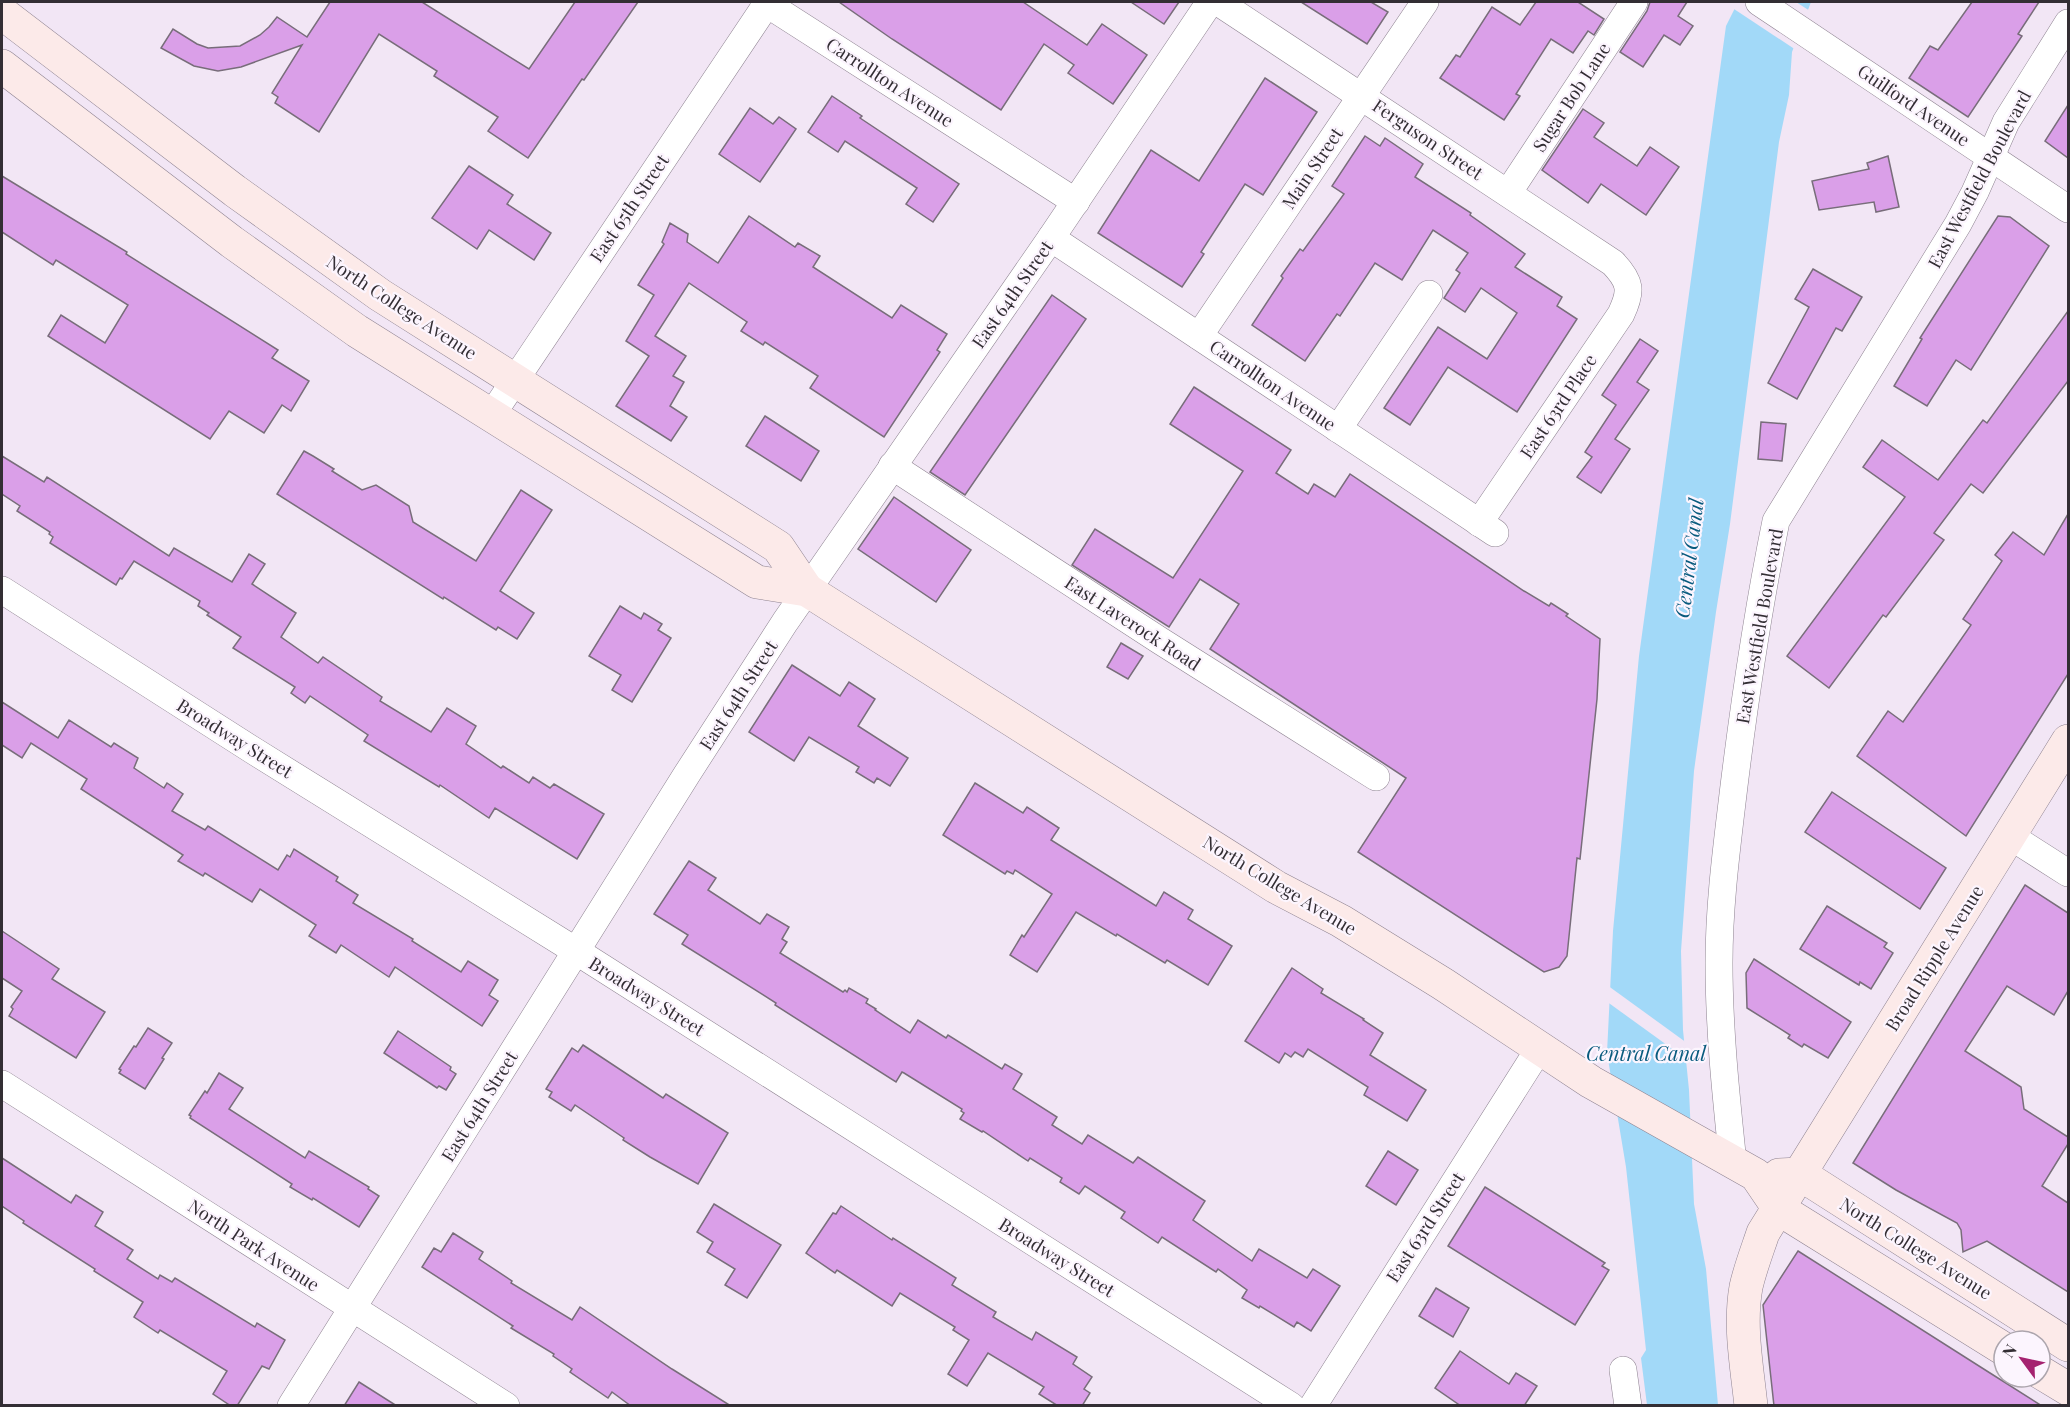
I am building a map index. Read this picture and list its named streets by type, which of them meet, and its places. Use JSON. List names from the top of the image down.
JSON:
{
  "streets": {
    "main road": ["North College Avenue", "Broad Ripple Avenue"],
    "street": [
      "Carrollton Avenue",
      "Sugar Bob Lane",
      "Guilford Avenue",
      "Ferguson Street",
      "Main Street",
      "East Westfield Boulevard",
      "East 65th Street",
      "East 64th Street",
      "East 63rd Place",
      "East Laverock Road",
      "Broadway Street",
      "East 63rd Street",
      "North Park Avenue"
    ]
  },
  "crossings": [
    ["Carrollton Avenue", "Main Street"],
    ["Carrollton Avenue", "East 65th Street"],
    ["Carrollton Avenue", "East 64th Street"],
    ["Carrollton Avenue", "East 63rd Place"],
    ["Sugar Bob Lane", "Ferguson Street"],
    ["Guilford Avenue", "East Westfield Boulevard"],
    ["Ferguson Street", "Main Street"],
    ["Ferguson Street", "East 63rd Place"],
    ["East Westfield Boulevard", "North College Avenue"],
    ["East 65th Street", "North College Avenue"],
    ["East 64th Street", "North College Avenue"],
    ["East 64th Street", "East Laverock Road"],
    ["East 64th Street", "Broadway Street"],
    ["East 64th Street", "North Park Avenue"],
    ["North College Avenue", "Broad Ripple Avenue"],
    ["North College Avenue", "East 63rd Street"]
  ],
  "water": ["Central Canal"],
  "north": "top left"
}
